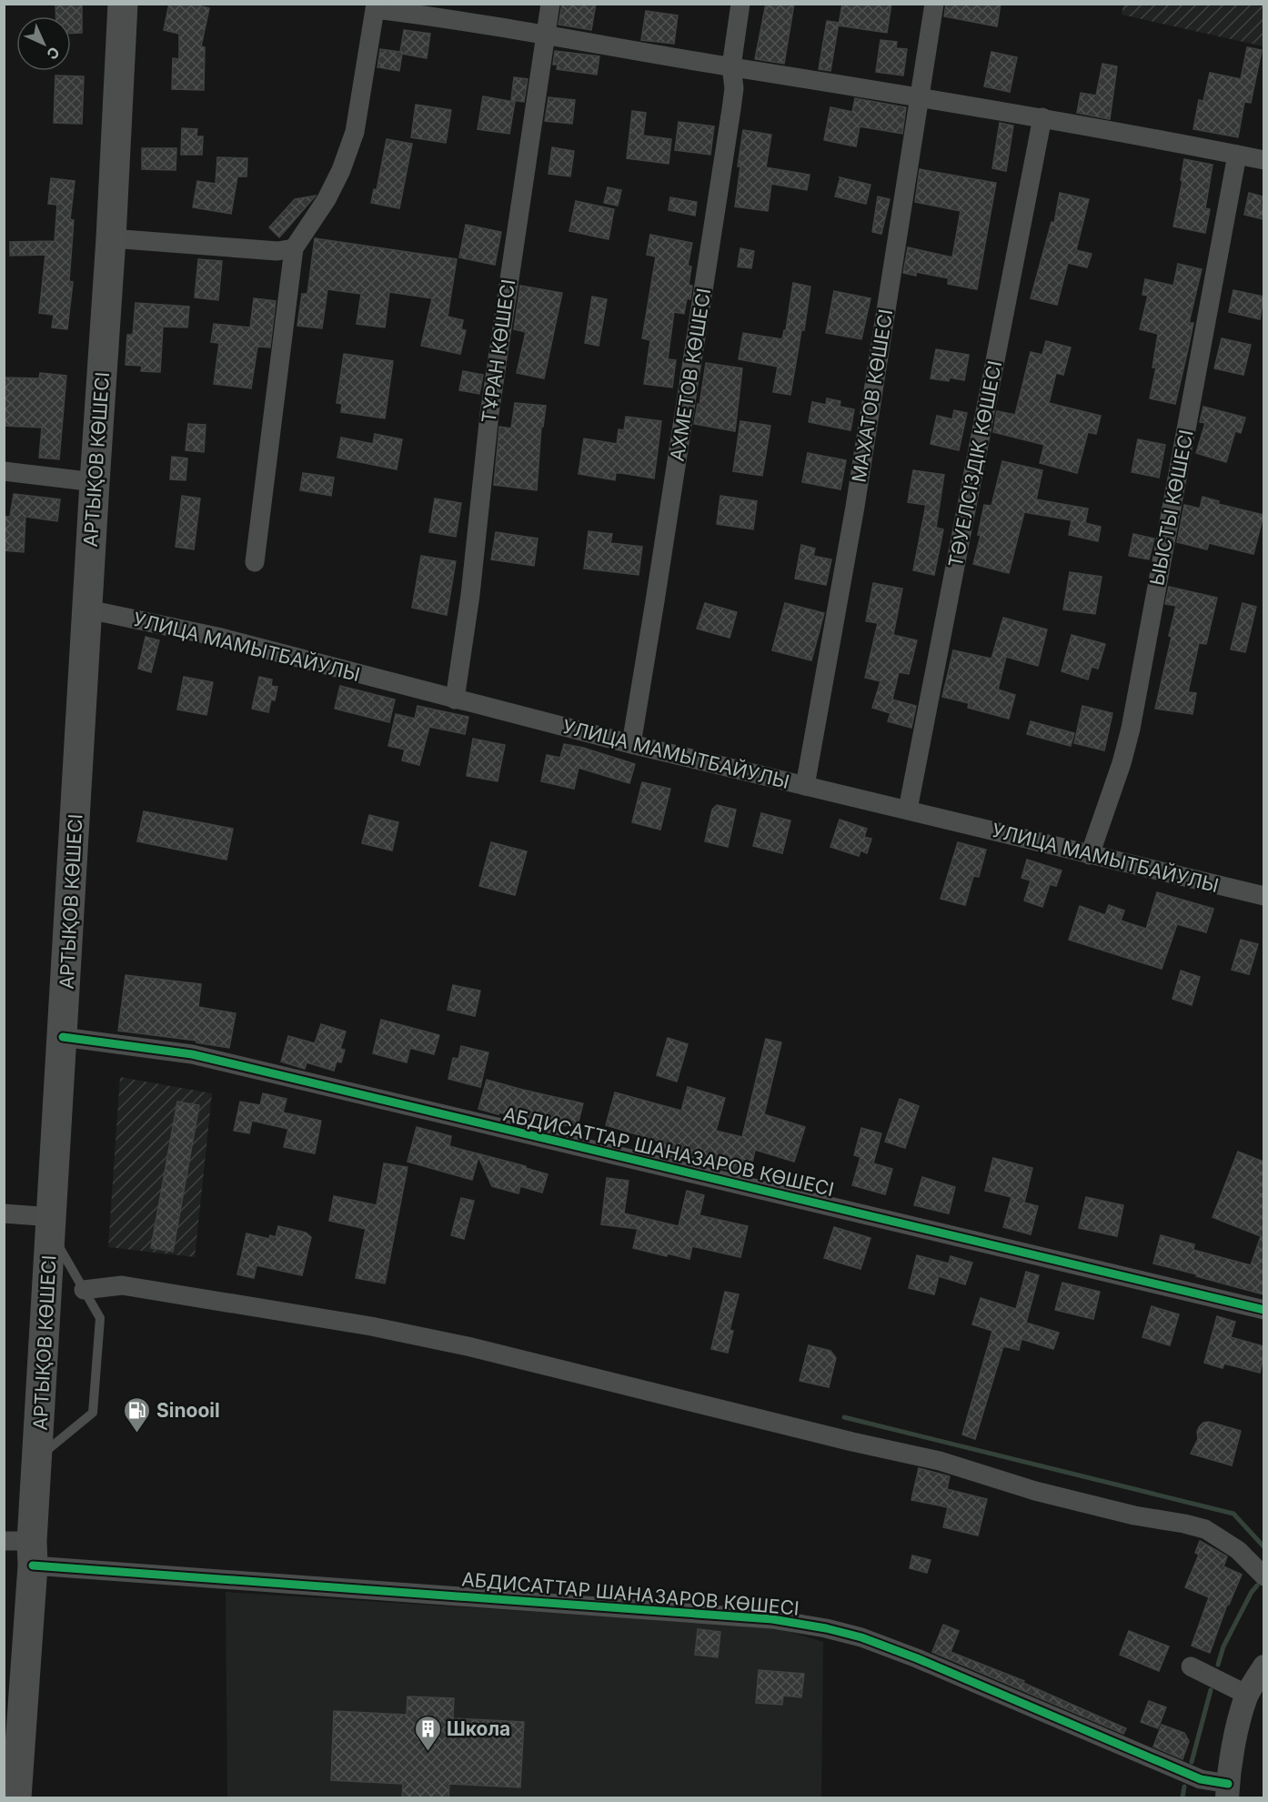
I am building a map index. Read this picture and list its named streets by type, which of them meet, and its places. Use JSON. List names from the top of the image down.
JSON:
{
  "streets": {
    "highway": ["АРТЫҚОВ КӨШЕСІ"],
    "street": [
      "ТҰРАН КӨШЕСІ",
      "АХМЕТОВ КӨШЕСІ",
      "МАХАТОВ КӨШЕСІ",
      "ТӘУЕЛСІЗДІК КӨШЕСІ",
      "ЫЫСТЫ КӨШЕСІ",
      "УЛИЦА МАМЫТБАЙУЛЫ",
      "АБДИСАТТАР ШАНАЗАРОВ КӨШЕСІ"
    ]
  },
  "crossings": [
    ["ТҰРАН КӨШЕСІ", "УЛИЦА МАМЫТБАЙУЛЫ"],
    ["АХМЕТОВ КӨШЕСІ", "УЛИЦА МАМЫТБАЙУЛЫ"],
    ["МАХАТОВ КӨШЕСІ", "УЛИЦА МАМЫТБАЙУЛЫ"],
    ["АРТЫҚОВ КӨШЕСІ", "УЛИЦА МАМЫТБАЙУЛЫ"],
    ["АРТЫҚОВ КӨШЕСІ", "АБДИСАТТАР ШАНАЗАРОВ КӨШЕСІ"],
    ["ТӘУЕЛСІЗДІК КӨШЕСІ", "УЛИЦА МАМЫТБАЙУЛЫ"],
    ["ЫЫСТЫ КӨШЕСІ", "УЛИЦА МАМЫТБАЙУЛЫ"]
  ],
  "places": {
    "fuel station": ["Sinooil"],
    "building": ["Школа"]
  },
  "north": "bottom right"
}
